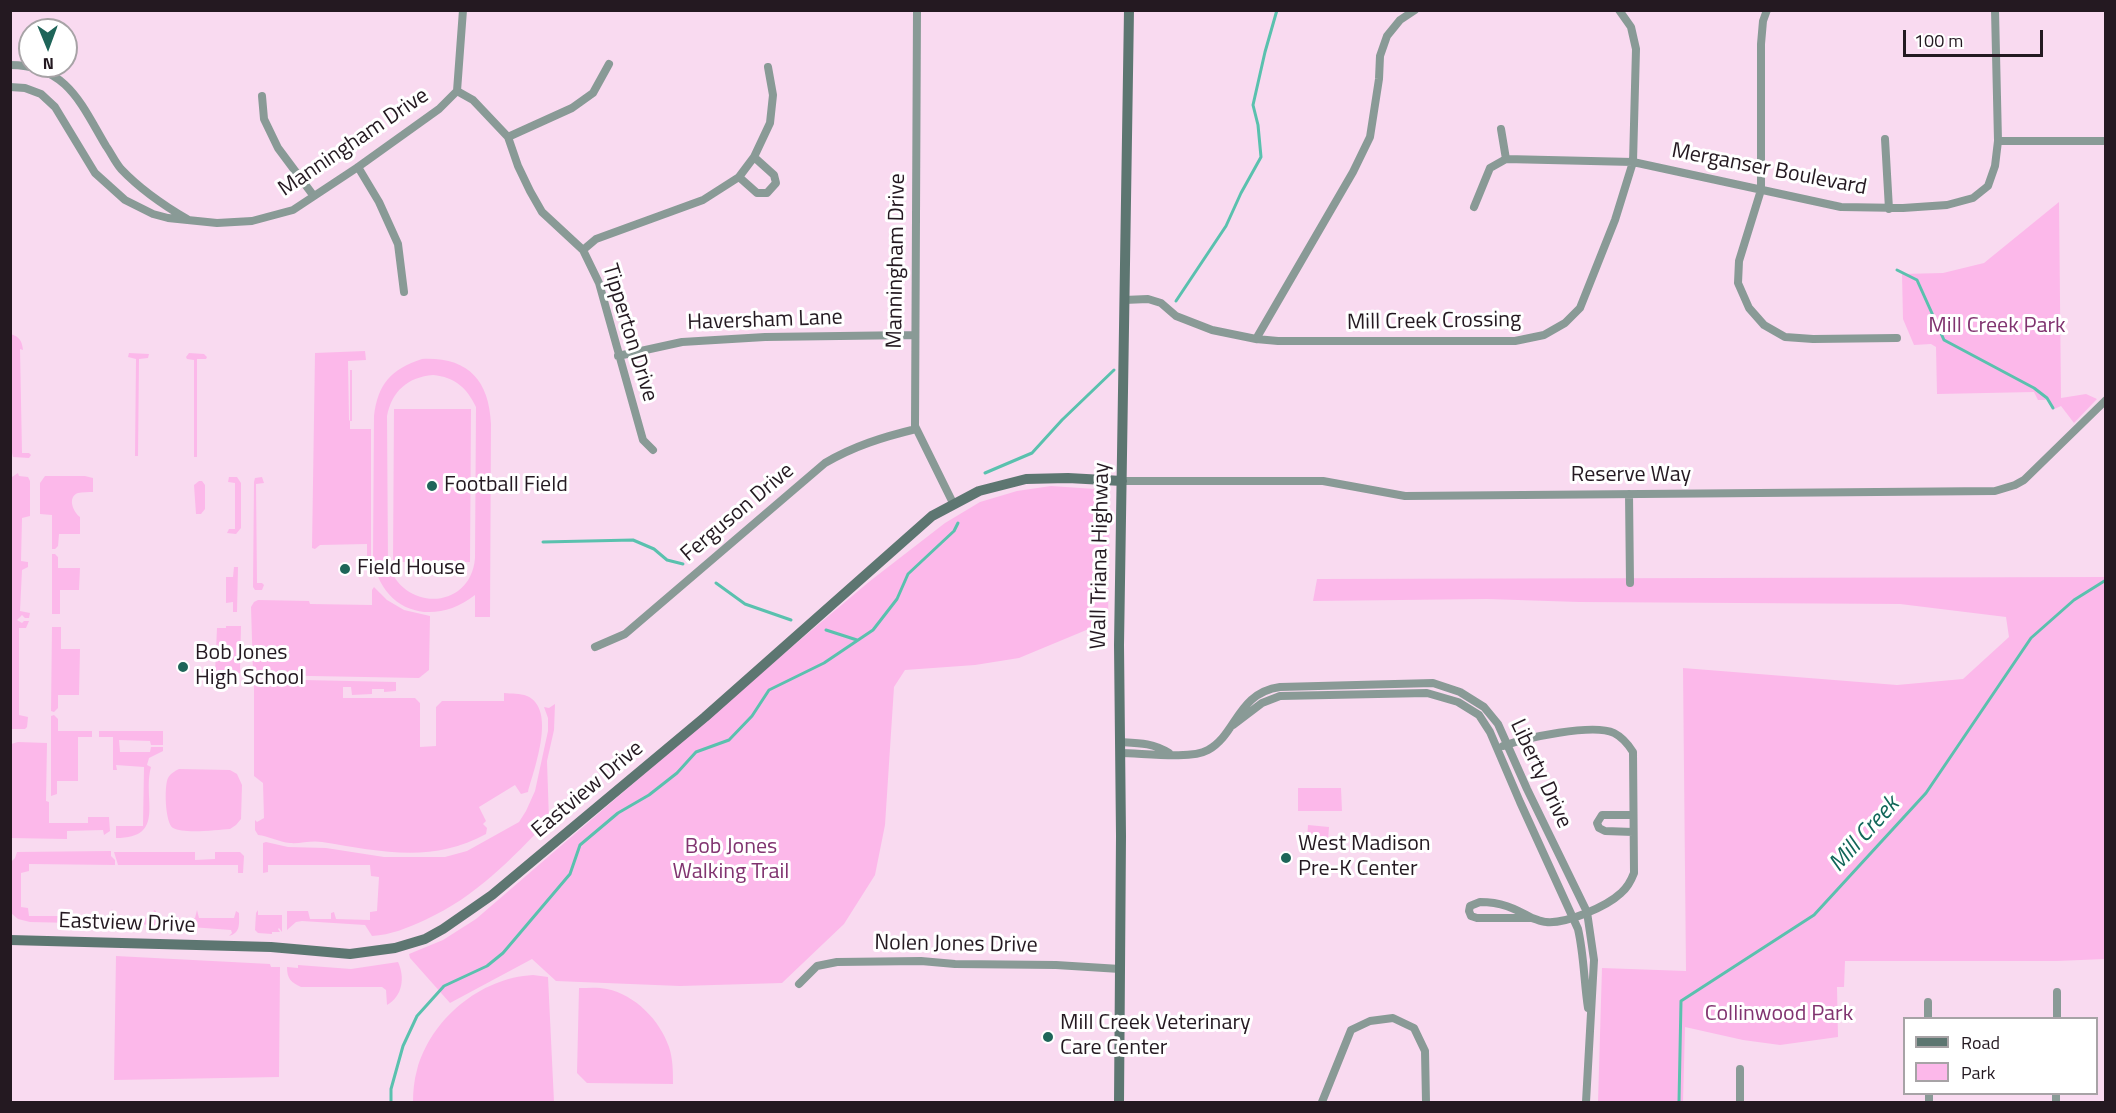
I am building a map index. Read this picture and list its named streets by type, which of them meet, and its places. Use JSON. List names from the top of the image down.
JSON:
{
  "streets": {
    "street": [
      "Manningham Drive",
      "Merganser Boulevard",
      "Haversham Lane",
      "Mill Creek Crossing",
      "Tipperton Drive",
      "Reserve Way",
      "Ferguson Drive",
      "Wall Triana Highway",
      "Liberty Drive",
      "Eastview Drive",
      "Nolen Jones Drive"
    ]
  },
  "crossings": [
    ["Manningham Drive", "Haversham Lane"],
    ["Manningham Drive", "Tipperton Drive"],
    ["Manningham Drive", "Ferguson Drive"],
    ["Manningham Drive", "Eastview Drive"],
    ["Merganser Boulevard", "Mill Creek Crossing"],
    ["Haversham Lane", "Tipperton Drive"],
    ["Mill Creek Crossing", "Wall Triana Highway"],
    ["Reserve Way", "Wall Triana Highway"],
    ["Reserve Way", "Eastview Drive"],
    ["Wall Triana Highway", "Liberty Drive"],
    ["Wall Triana Highway", "Eastview Drive"],
    ["Wall Triana Highway", "Nolen Jones Drive"]
  ],
  "water": ["Mill Creek"],
  "parks": ["Mill Creek Park", "Bob Jones Walking Trail", "Collinwood Park"],
  "places": [
    "Football Field",
    "Field House",
    "Bob Jones High School",
    "West Madison Pre-K Center",
    "Mill Creek Veterinary Care Center"
  ],
  "legend": ["Road", "Park"],
  "scale_bar": "100 m",
  "north": "bottom"
}
